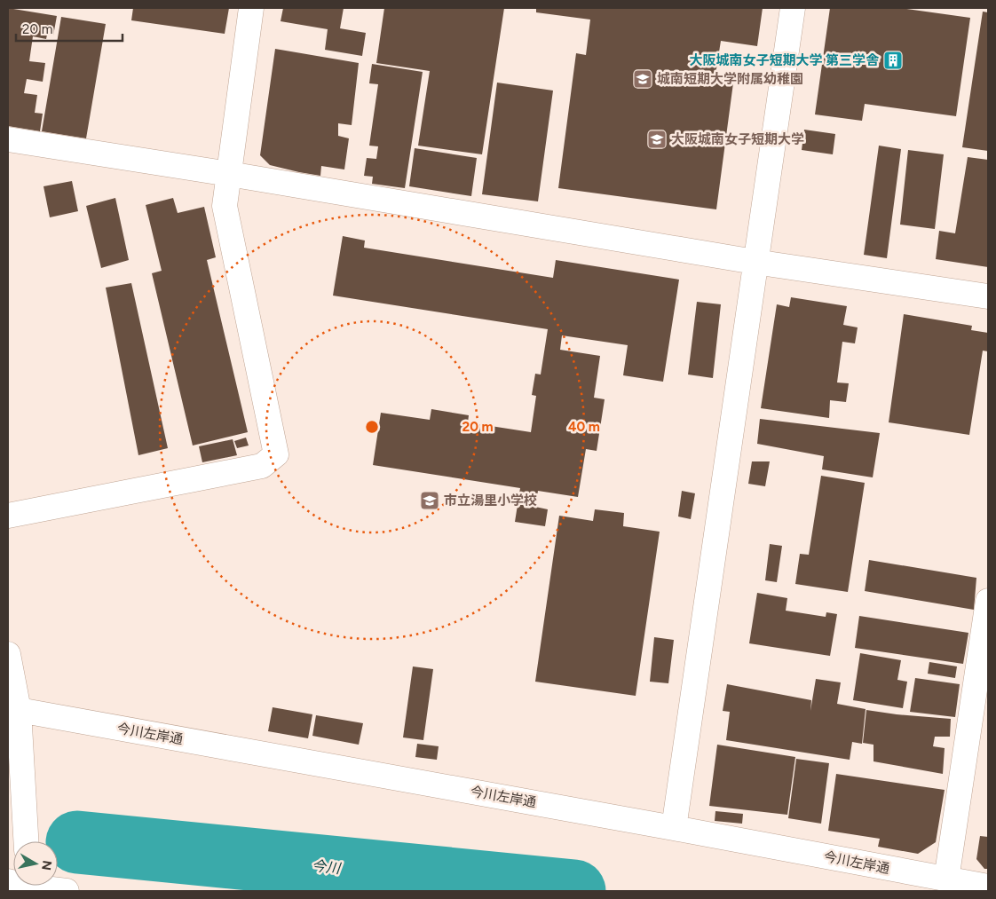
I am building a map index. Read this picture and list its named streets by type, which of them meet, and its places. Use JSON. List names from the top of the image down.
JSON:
{
  "streets": {
    "street": ["今川左岸通"]
  },
  "water": ["今川"],
  "places": {
    "building": ["大阪城南女子短期大学 第三学舎"],
    "school or university": ["城南短期大学附属幼稚園", "大阪城南女子短期大学", "市立湯里小学校"]
  },
  "scale_bar": "20 m",
  "north": "right",
  "rings": ["20 m", "40 m"]
}
